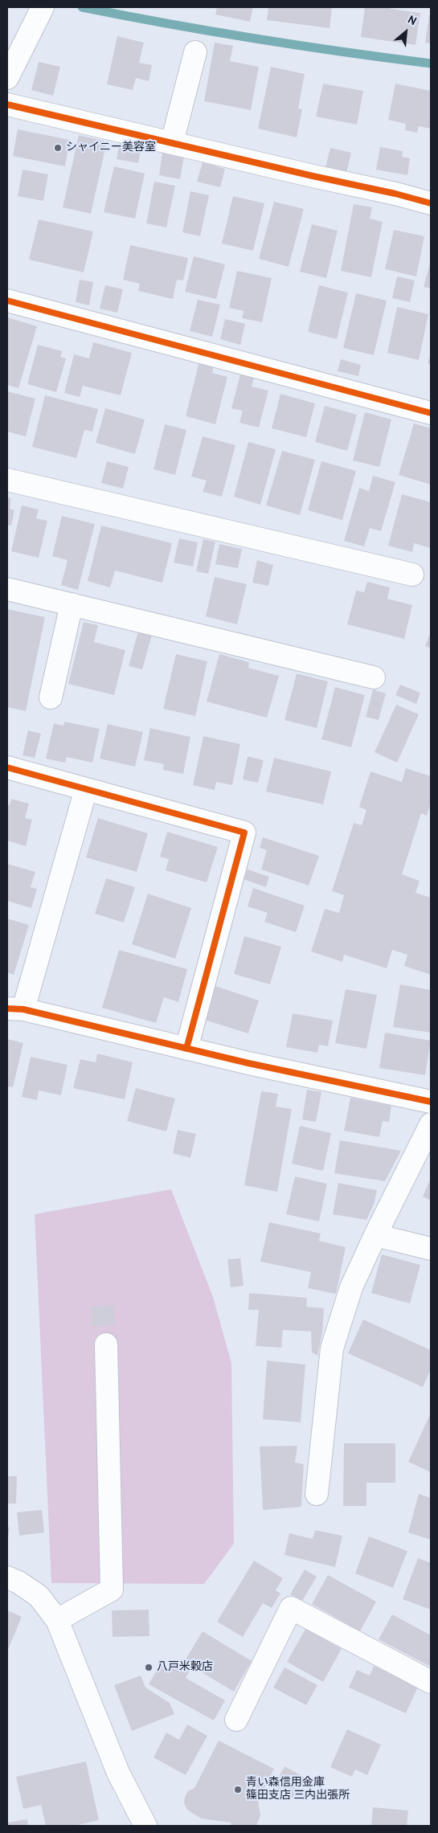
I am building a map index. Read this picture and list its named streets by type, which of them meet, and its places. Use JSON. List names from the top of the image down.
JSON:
{
  "places": ["シャイニー美容室", "八戸米穀店", "青い森信用金庫 篠田支店 三内出張所"],
  "north": "top right"
}
